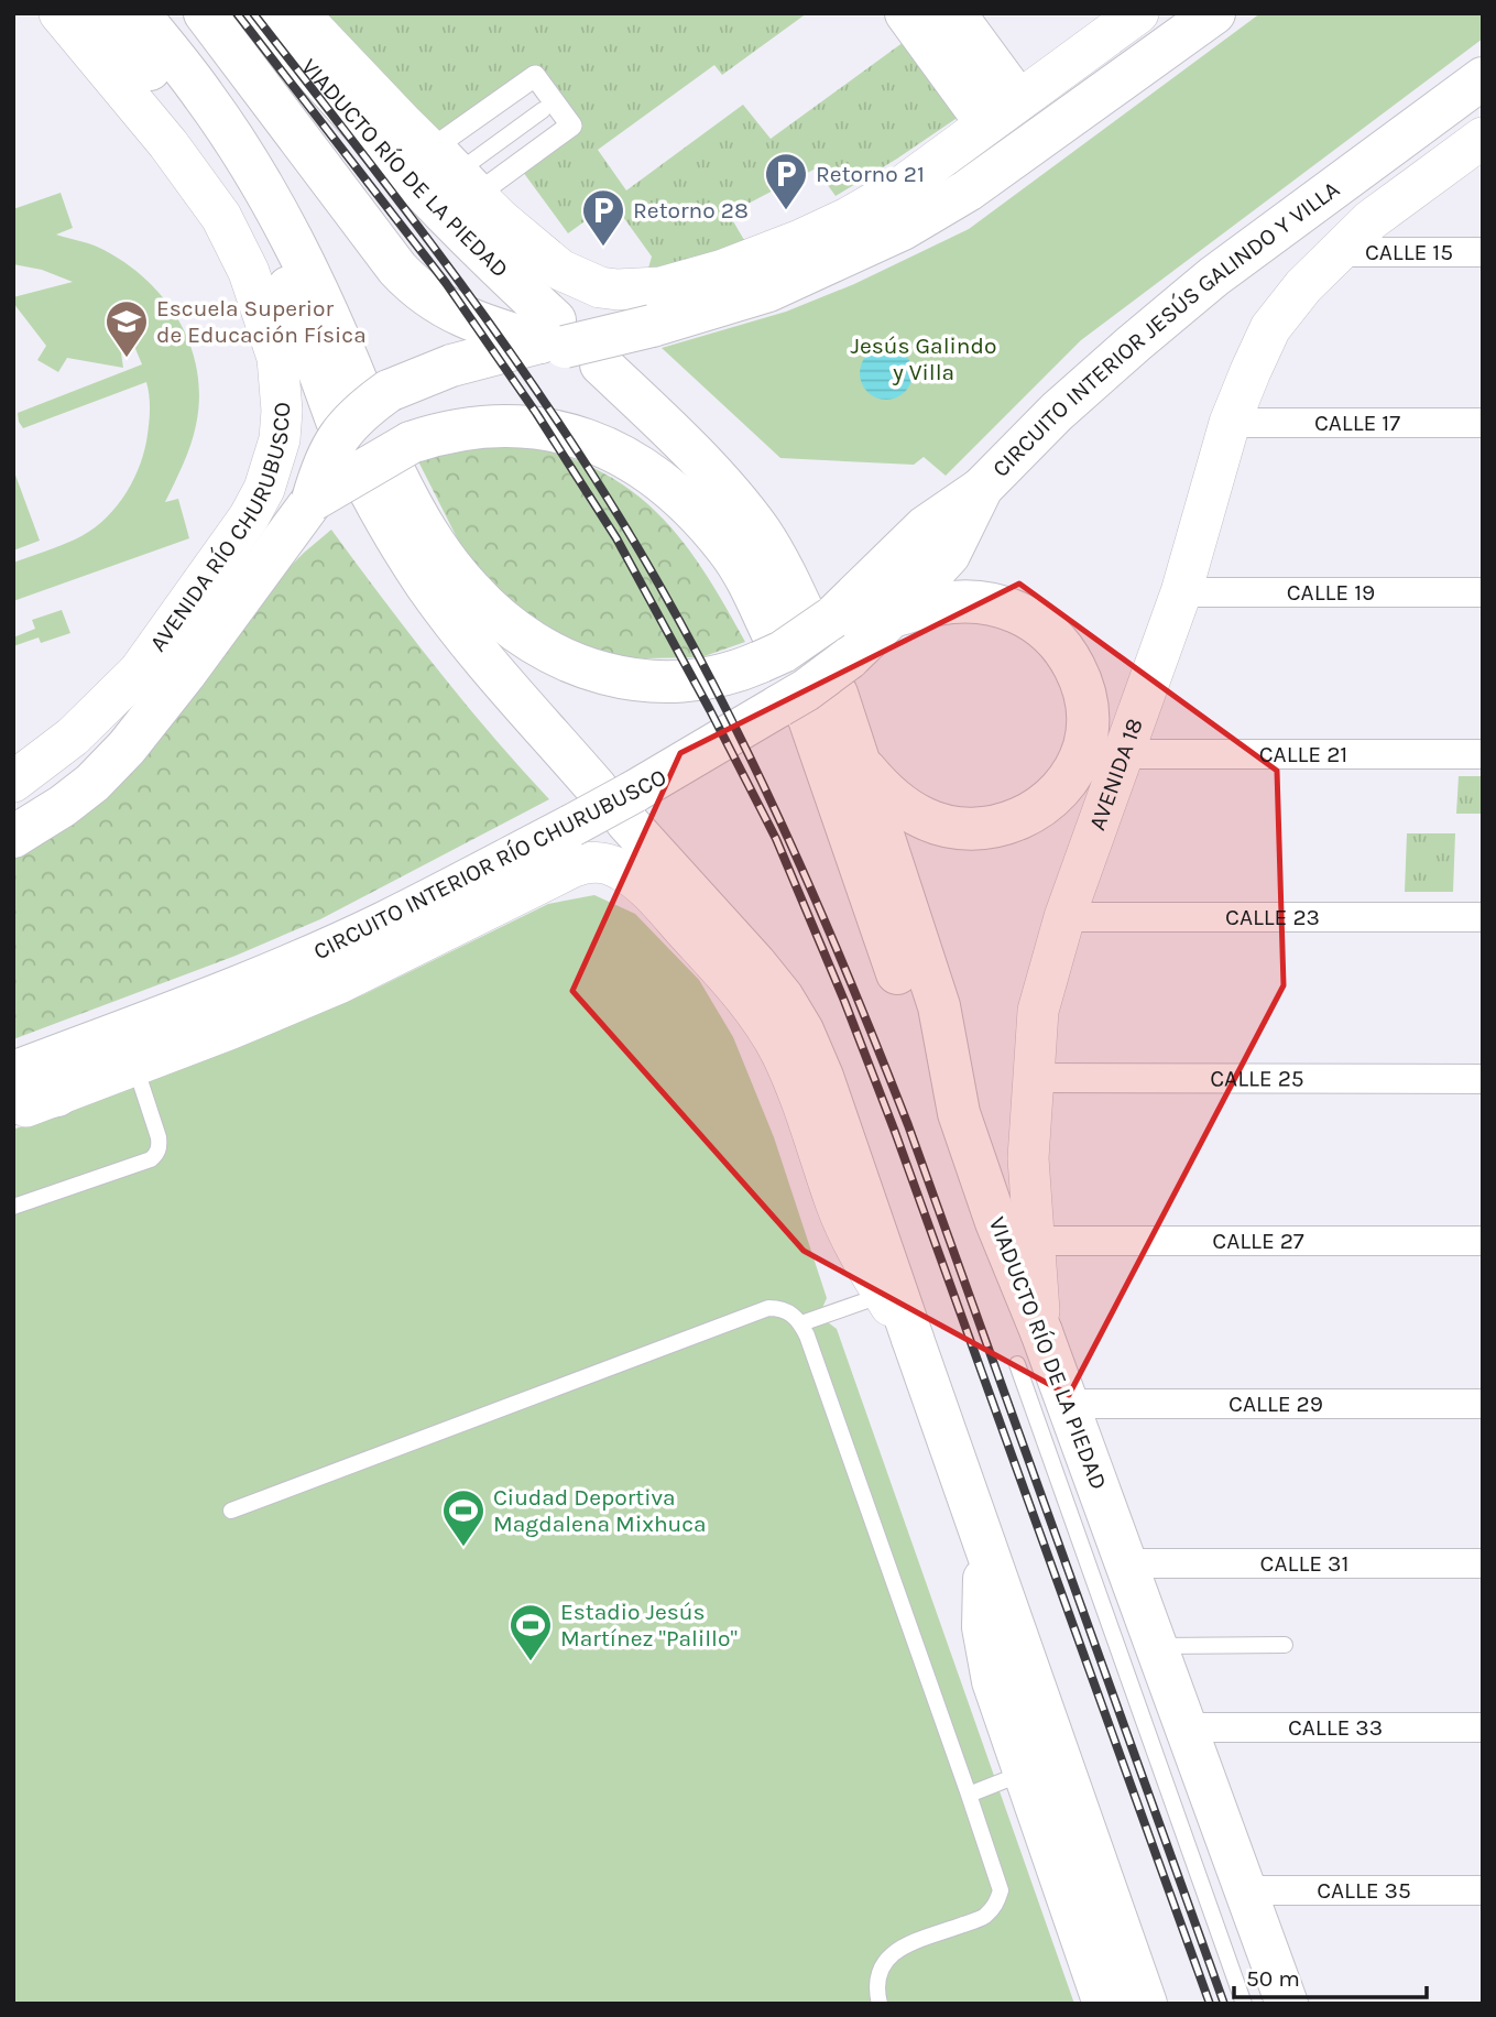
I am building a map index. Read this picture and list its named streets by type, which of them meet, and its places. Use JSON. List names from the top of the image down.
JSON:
{
  "streets": {
    "main road": [
      "VIADUCTO RÍO DE LA PIEDAD",
      "CIRCUITO INTERIOR JESÚS GALINDO Y VILLA",
      "AVENIDA RÍO CHURUBUSCO",
      "AVENIDA 18",
      "CIRCUITO INTERIOR RÍO CHURUBUSCO"
    ],
    "street": [
      "CALLE 15",
      "CALLE 17",
      "CALLE 19",
      "CALLE 21",
      "CALLE 23",
      "CALLE 25",
      "CALLE 27",
      "CALLE 29",
      "CALLE 31",
      "CALLE 33",
      "CALLE 35"
    ]
  },
  "crossings": [
    ["VIADUCTO RÍO DE LA PIEDAD", "CIRCUITO INTERIOR JESÚS GALINDO Y VILLA"],
    ["VIADUCTO RÍO DE LA PIEDAD", "AVENIDA 18"],
    ["VIADUCTO RÍO DE LA PIEDAD", "CIRCUITO INTERIOR RÍO CHURUBUSCO"],
    ["VIADUCTO RÍO DE LA PIEDAD", "CALLE 29"],
    ["VIADUCTO RÍO DE LA PIEDAD", "CALLE 31"],
    ["VIADUCTO RÍO DE LA PIEDAD", "CALLE 33"],
    ["VIADUCTO RÍO DE LA PIEDAD", "CALLE 35"],
    ["CALLE 15", "AVENIDA 18"],
    ["CIRCUITO INTERIOR JESÚS GALINDO Y VILLA", "CIRCUITO INTERIOR RÍO CHURUBUSCO"],
    ["CALLE 17", "AVENIDA 18"],
    ["CALLE 19", "AVENIDA 18"],
    ["CALLE 21", "AVENIDA 18"],
    ["AVENIDA 18", "CALLE 23"],
    ["AVENIDA 18", "CALLE 25"],
    ["AVENIDA 18", "CALLE 27"]
  ],
  "parks": ["Jesús Galindo y Villa"],
  "places": {
    "parking": ["Retorno 21", "Retorno 28"],
    "school or university": ["Escuela Superior de Educación Física"],
    "sports": ["Ciudad Deportiva Magdalena Mixhuca", "Estadio Jesús Martínez \"Palillo\""]
  },
  "scale_bar": "50 m"
}
